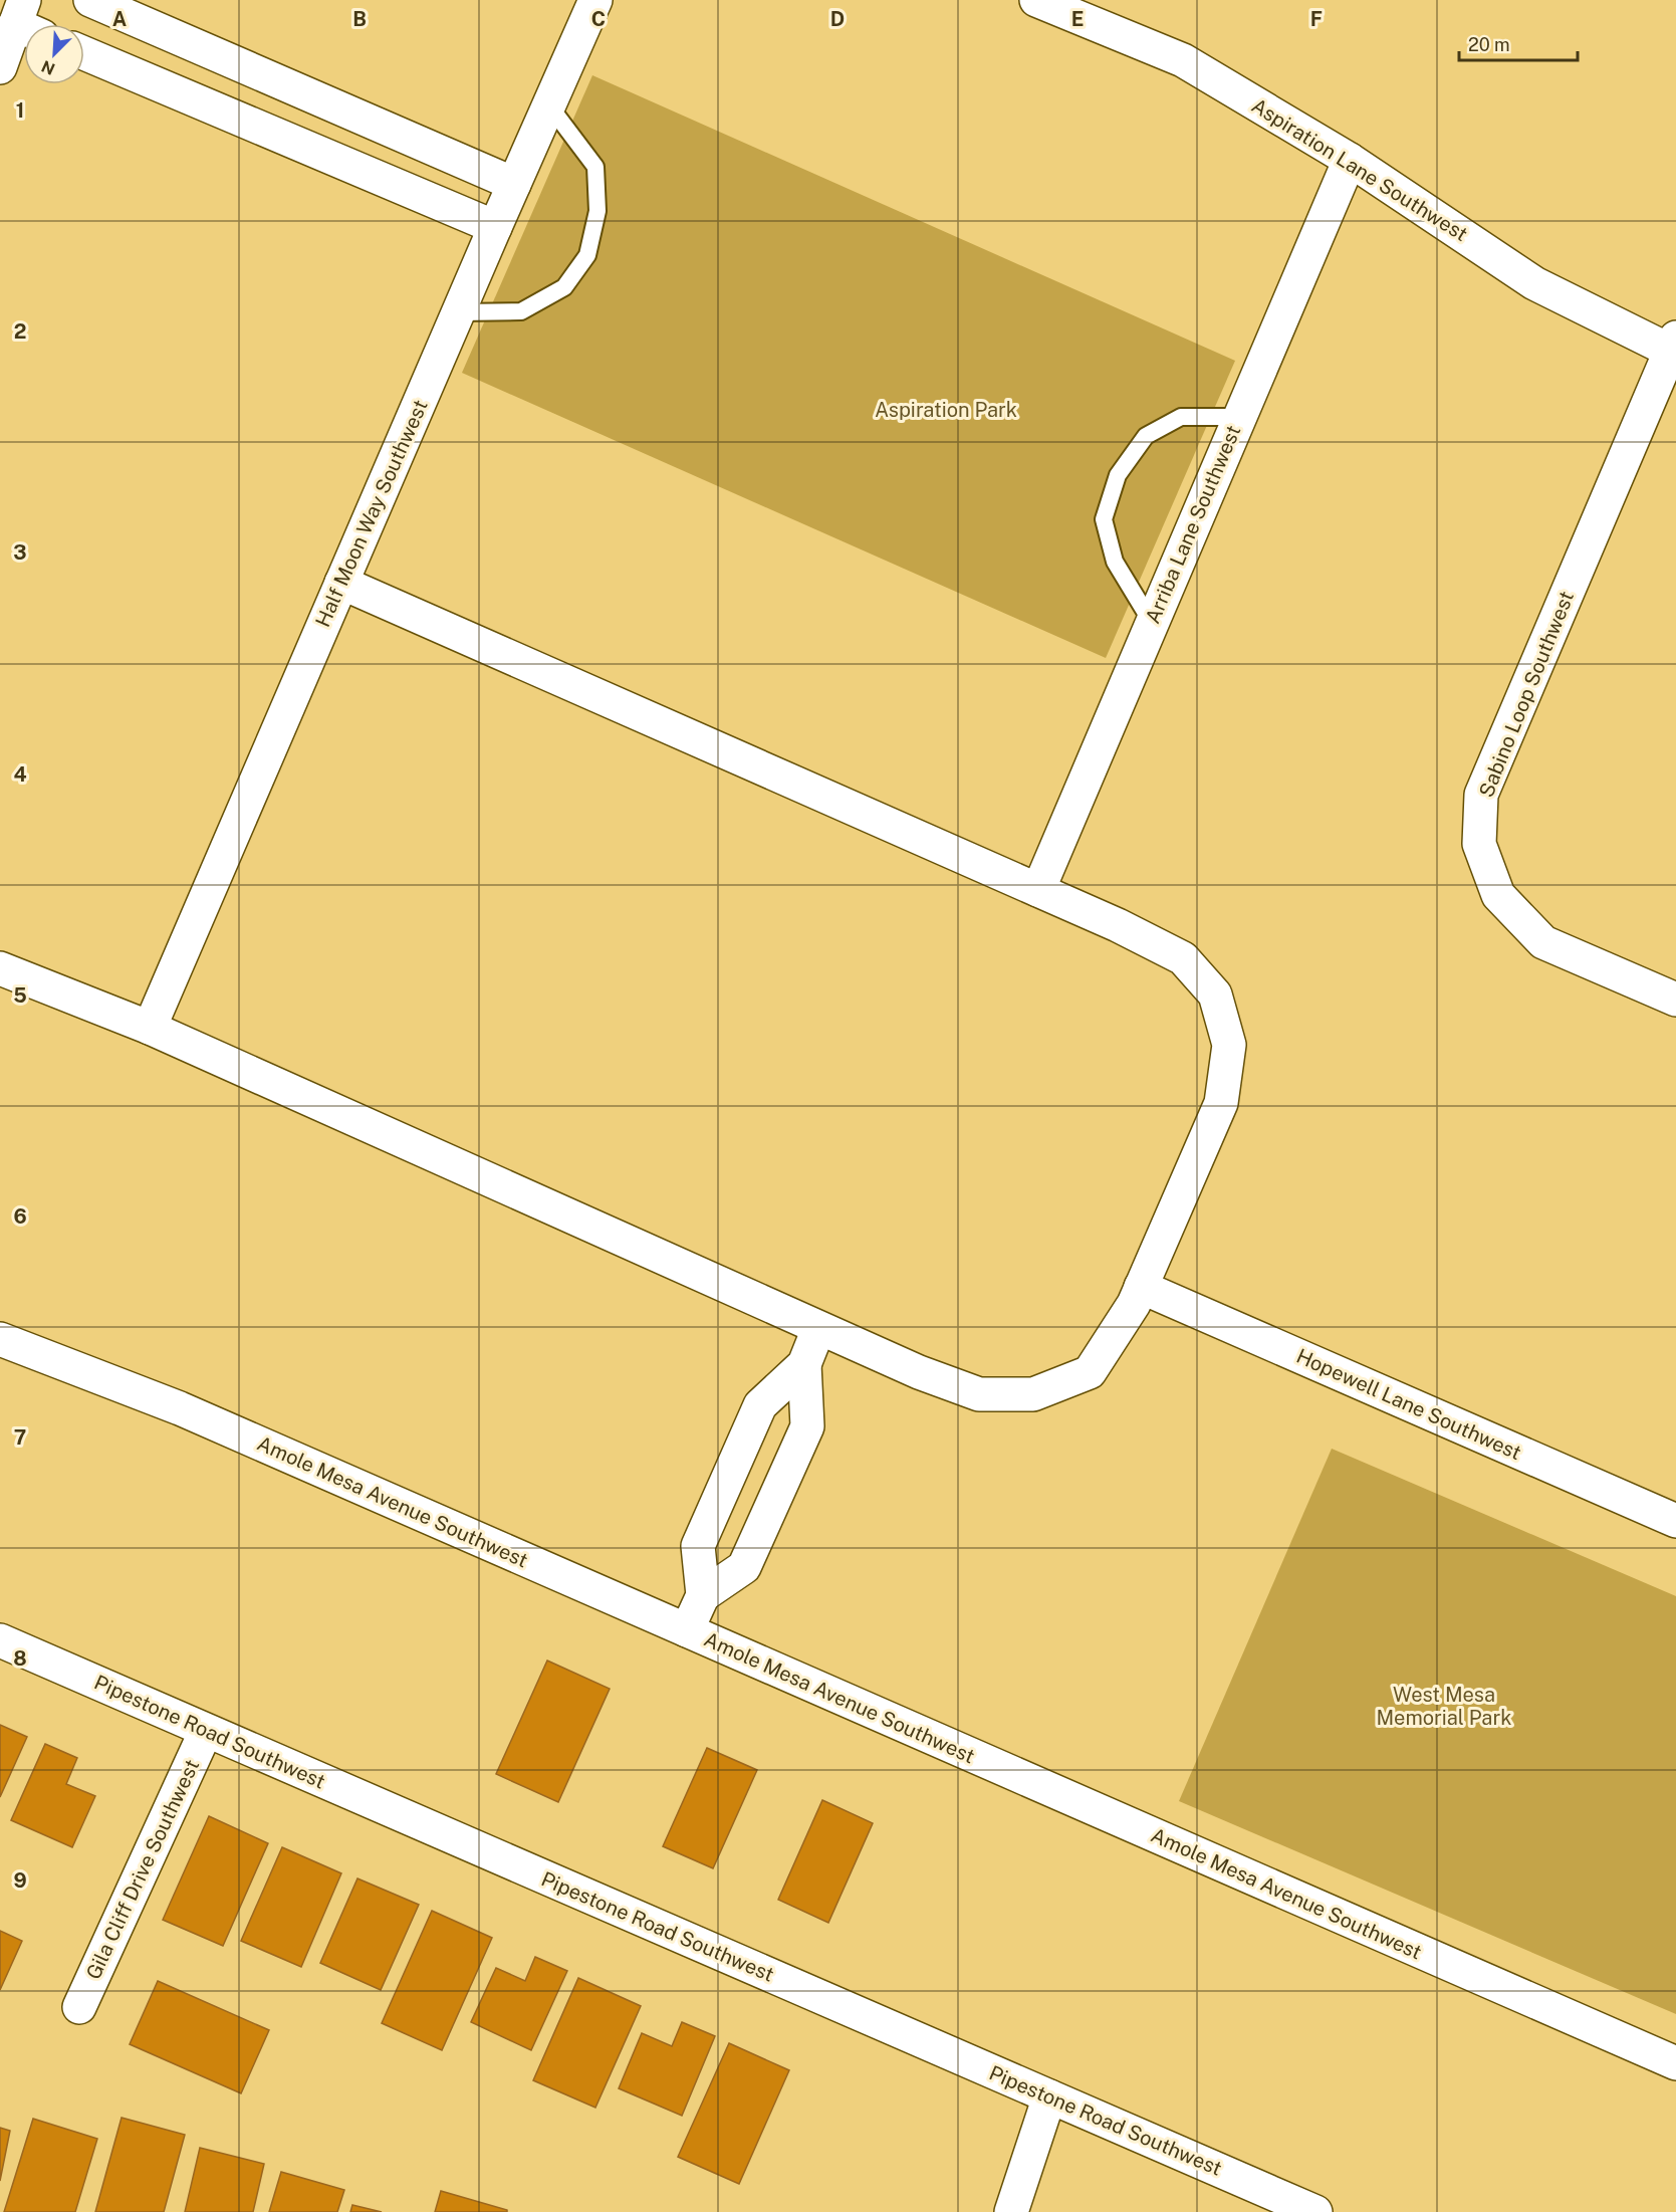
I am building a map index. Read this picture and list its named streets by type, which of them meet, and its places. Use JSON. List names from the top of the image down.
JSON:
{
  "streets": {
    "street": [
      "Aspiration Lane Southwest",
      "Half Moon Way Southwest",
      "Arriba Lane Southwest",
      "Sabino Loop Southwest",
      "Hopewell Lane Southwest",
      "Amole Mesa Avenue Southwest",
      "Pipestone Road Southwest",
      "Gila Cliff Drive Southwest"
    ]
  },
  "crossings": [
    ["Aspiration Lane Southwest", "Arriba Lane Southwest"],
    ["Aspiration Lane Southwest", "Sabino Loop Southwest"],
    ["Pipestone Road Southwest", "Gila Cliff Drive Southwest"]
  ],
  "parks": ["Aspiration Park", "West Mesa Memorial Park"],
  "scale_bar": "20 m",
  "north": "bottom left",
  "grid": {
    "columns": [
      "A",
      "B",
      "C",
      "D",
      "E",
      "F"
    ],
    "rows": [
      "1",
      "2",
      "3",
      "4",
      "5",
      "6",
      "7",
      "8",
      "9"
    ]
  }
}
